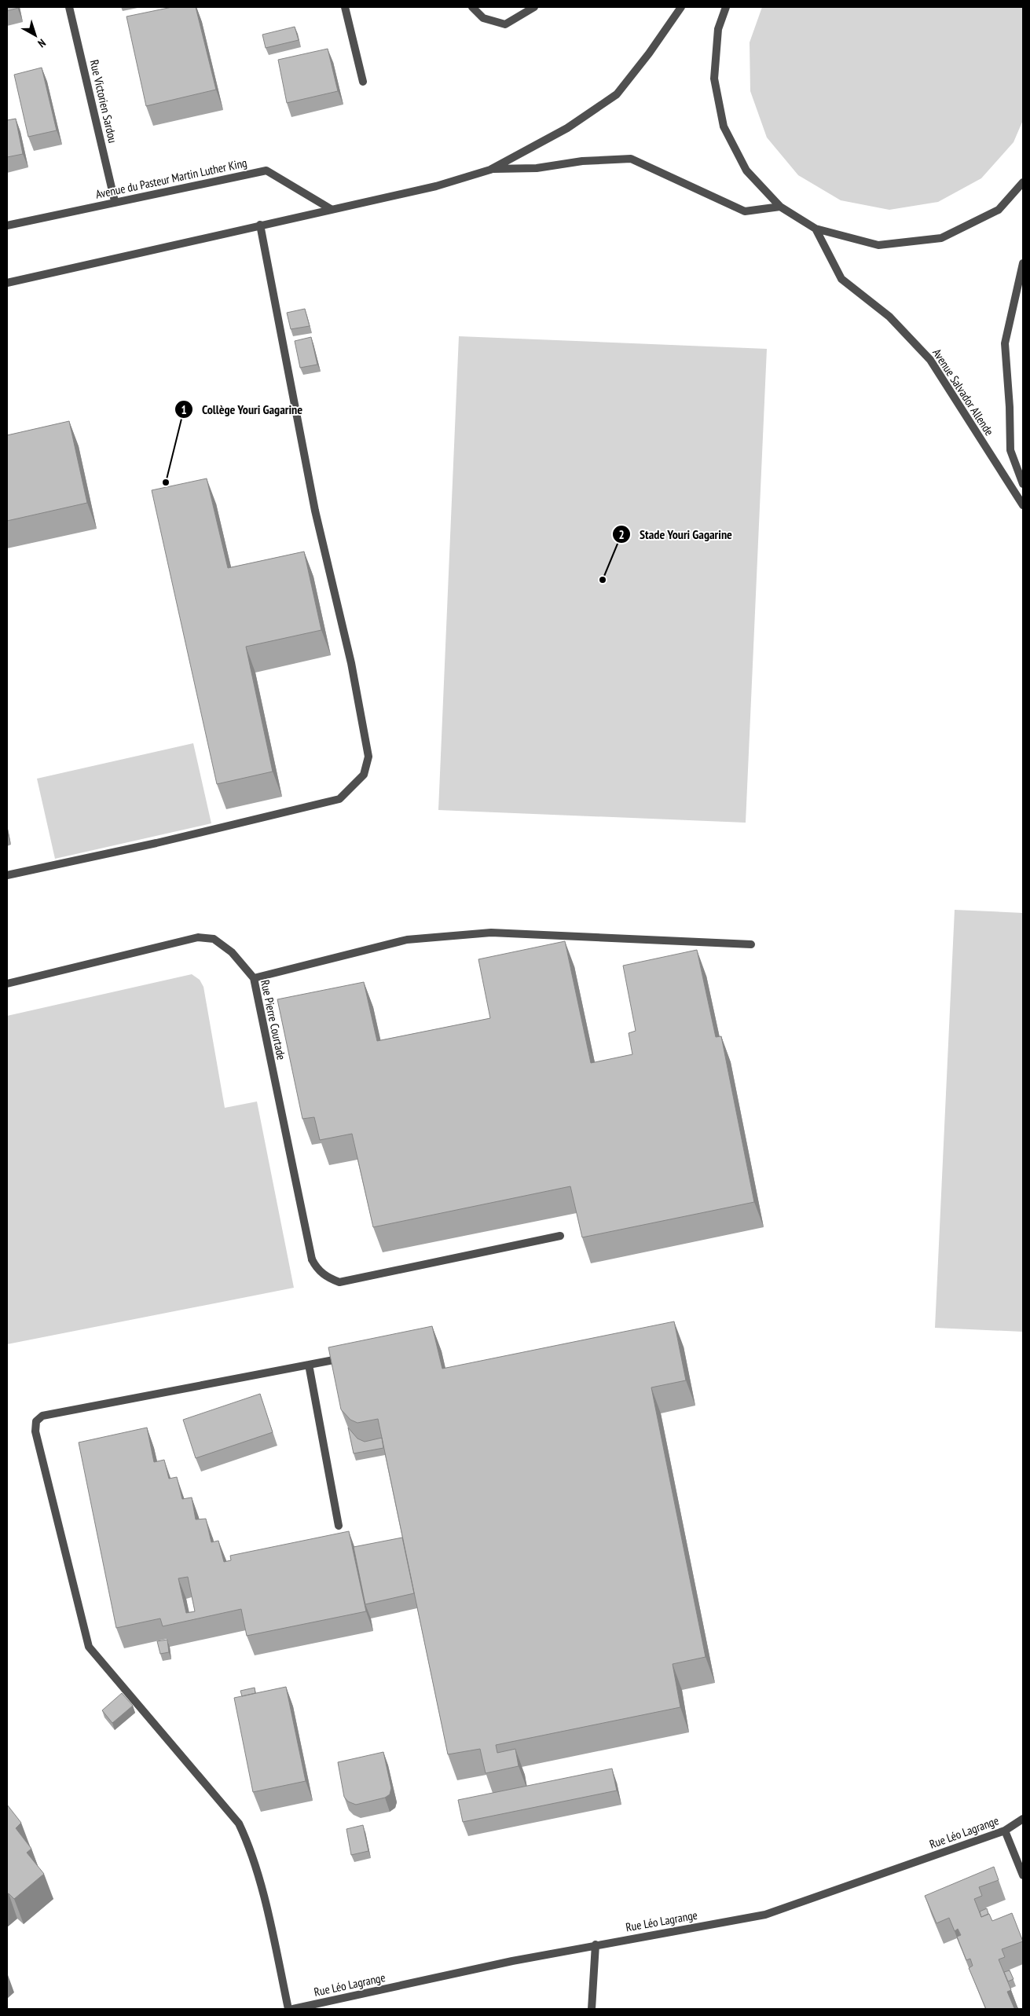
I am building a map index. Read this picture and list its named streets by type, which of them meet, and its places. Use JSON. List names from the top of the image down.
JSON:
{
  "streets": {
    "street": [
      "Rue Victorien Sardou",
      "Avenue du Pasteur Martin Luther King",
      "Avenue Salvador Allende",
      "Rue Pierre Courtade",
      "Rue Léo Lagrange"
    ]
  },
  "crossings": [
    ["Rue Victorien Sardou", "Avenue du Pasteur Martin Luther King"]
  ],
  "places": ["Collège Youri Gagarine", "Stade Youri Gagarine"],
  "north": "bottom right"
}
